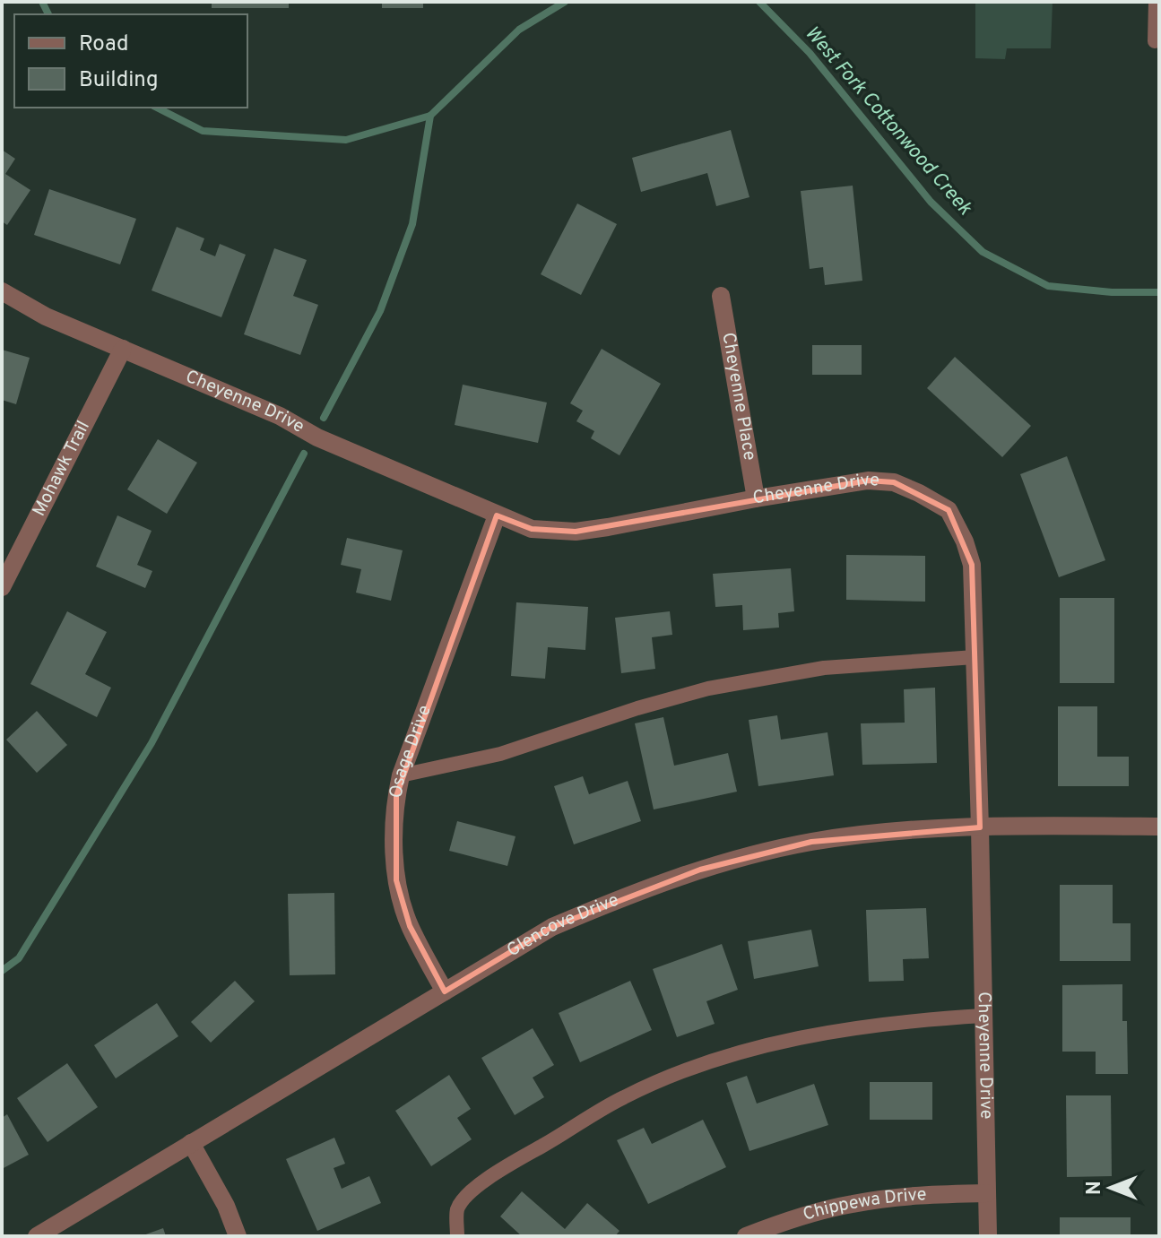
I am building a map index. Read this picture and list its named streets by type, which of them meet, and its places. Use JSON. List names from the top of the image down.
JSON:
{
  "streets": {
    "street": [
      "Cheyenne Place",
      "Cheyenne Drive",
      "Mohawk Trail",
      "Osage Drive",
      "Glencove Drive",
      "Chippewa Drive"
    ]
  },
  "crossings": [
    ["Cheyenne Place", "Cheyenne Drive"],
    ["Cheyenne Drive", "Mohawk Trail"],
    ["Cheyenne Drive", "Osage Drive"],
    ["Cheyenne Drive", "Glencove Drive"],
    ["Cheyenne Drive", "Chippewa Drive"],
    ["Osage Drive", "Glencove Drive"]
  ],
  "water": ["West Fork Cottonwood Creek"],
  "legend": ["Road", "Building"],
  "north": "left"
}
